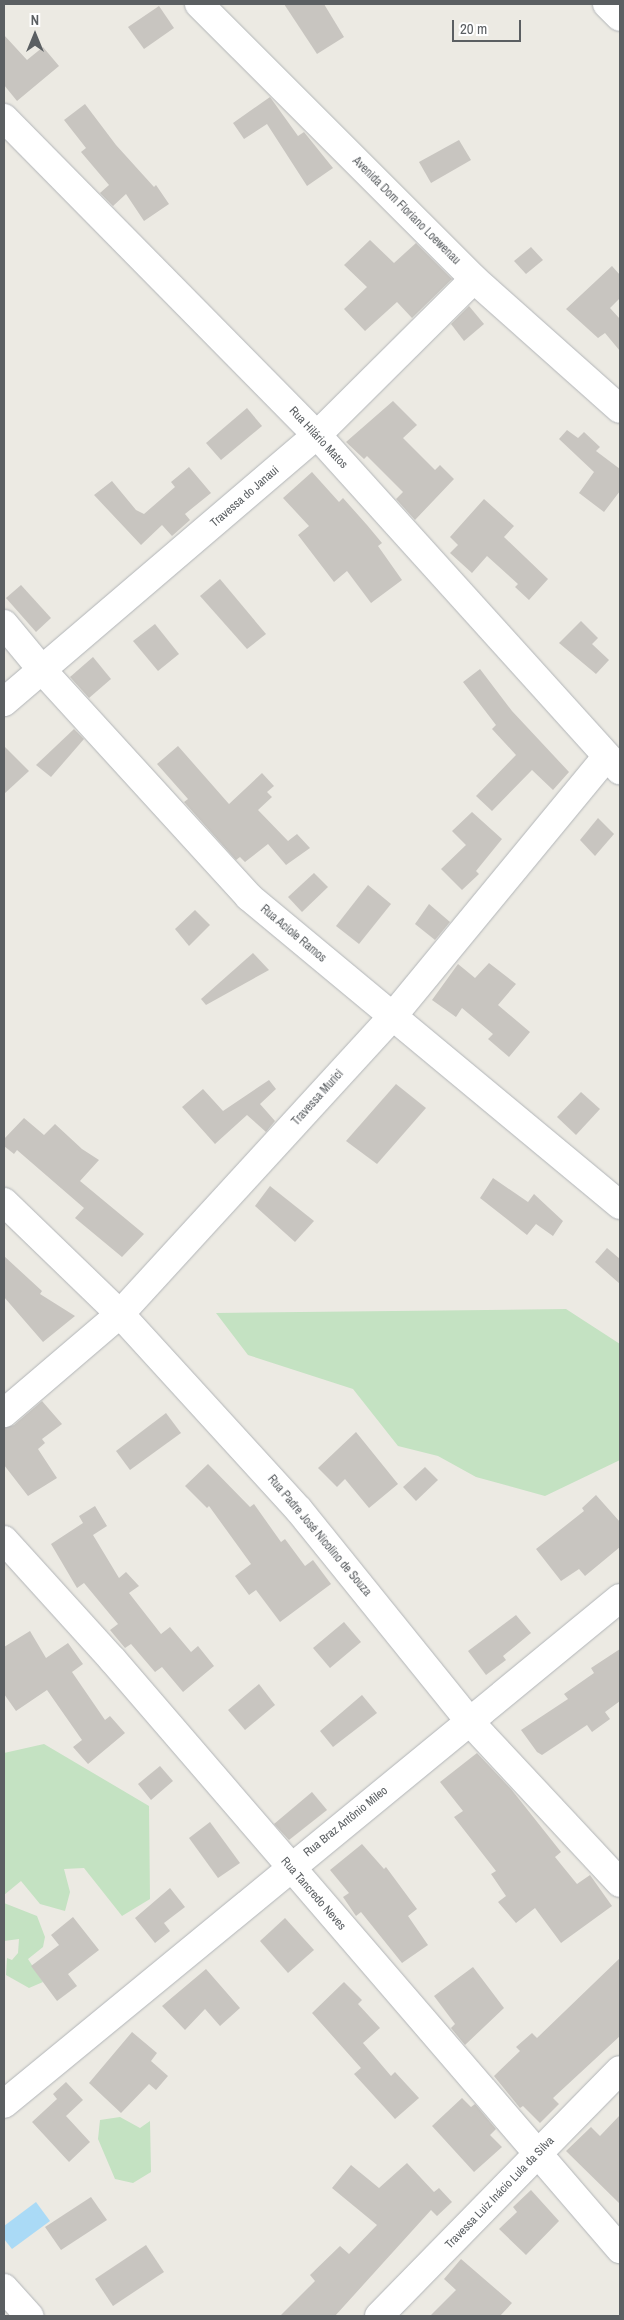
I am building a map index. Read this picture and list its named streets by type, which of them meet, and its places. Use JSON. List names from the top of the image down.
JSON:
{
  "streets": {
    "street": [
      "Avenida Dom Floriano Loewenau",
      "Rua Hilário Matos",
      "Travessa do Janaui",
      "Rua Aciole Ramos",
      "Travessa Murici",
      "Rua Padre José Nicolino de Souza",
      "Rua Braz Antônio Mileo",
      "Rua Tancredo Neves",
      "Travessa Luiz Inácio Lula da Silva"
    ]
  },
  "crossings": [
    ["Avenida Dom Floriano Loewenau", "Travessa do Janaui"],
    ["Rua Hilário Matos", "Travessa do Janaui"],
    ["Rua Hilário Matos", "Travessa Murici"],
    ["Travessa do Janaui", "Rua Aciole Ramos"],
    ["Rua Aciole Ramos", "Travessa Murici"],
    ["Travessa Murici", "Rua Padre José Nicolino de Souza"],
    ["Rua Padre José Nicolino de Souza", "Rua Braz Antônio Mileo"],
    ["Rua Braz Antônio Mileo", "Rua Tancredo Neves"],
    ["Rua Tancredo Neves", "Travessa Luiz Inácio Lula da Silva"]
  ],
  "scale_bar": "20 m",
  "north": "top"
}
